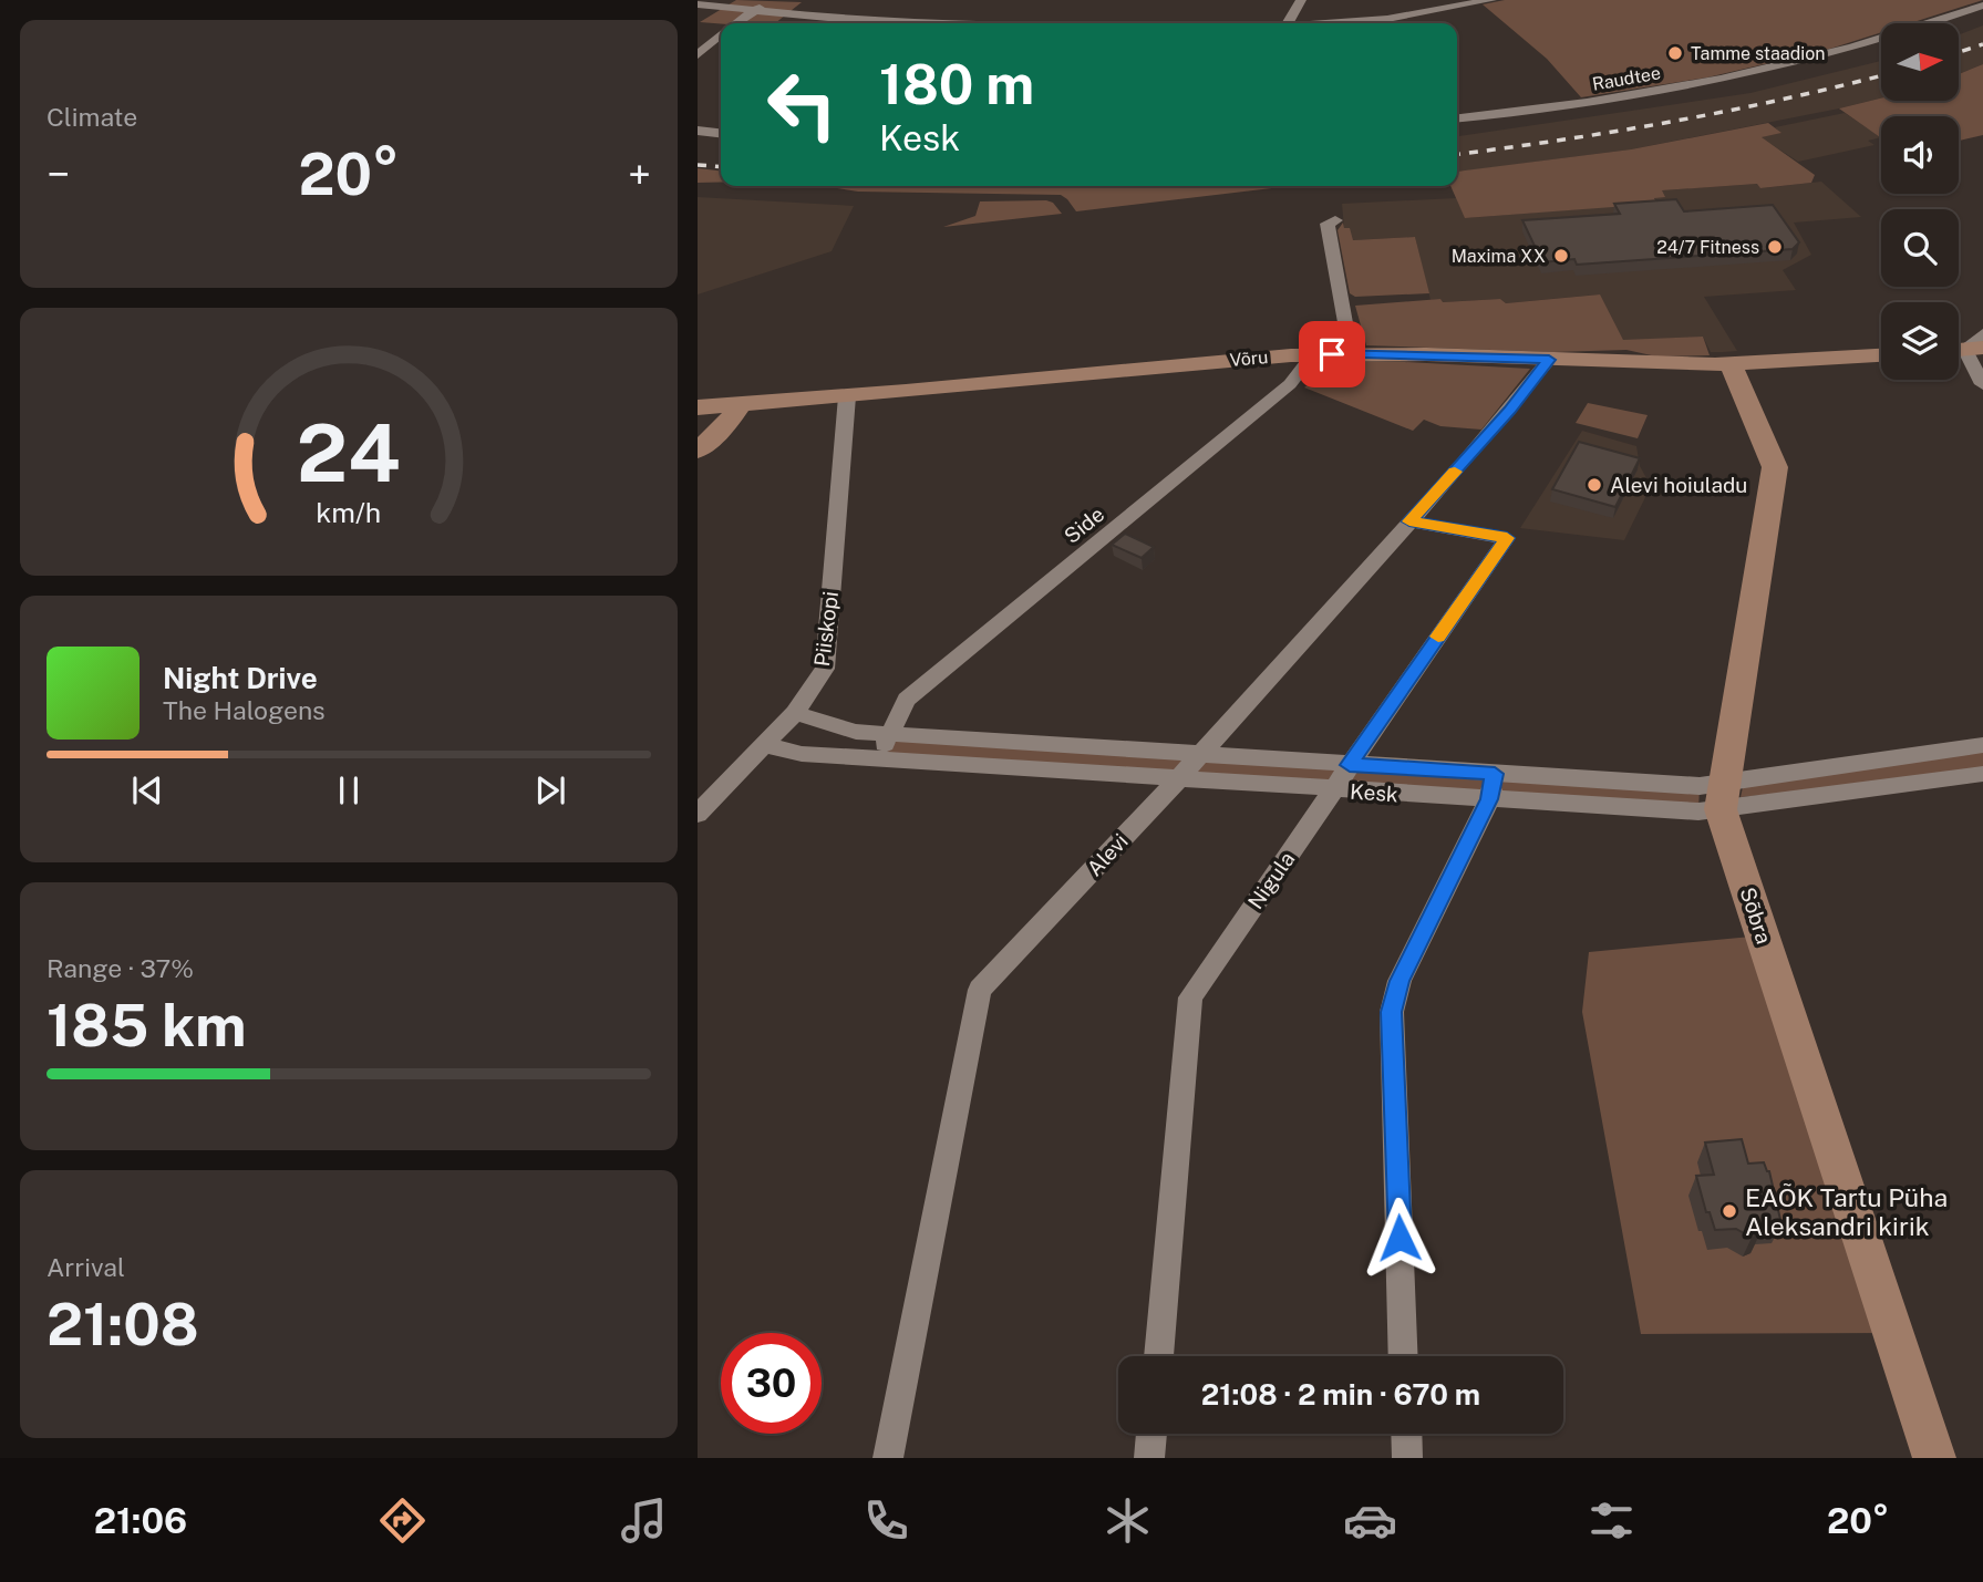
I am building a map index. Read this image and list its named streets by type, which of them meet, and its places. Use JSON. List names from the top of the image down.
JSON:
{
  "streets": {
    "main road": ["Võru", "Sõbra"],
    "street": [
      "Raudtee",
      "Side",
      "Piiskopi",
      "Kesk",
      "Alevi",
      "Nigula"
    ]
  },
  "crossings": [
    ["Võru", "Side"],
    ["Võru", "Piiskopi"],
    ["Võru", "Alevi"],
    ["Võru", "Sõbra"],
    ["Side", "Kesk"],
    ["Piiskopi", "Kesk"],
    ["Kesk", "Alevi"],
    ["Kesk", "Nigula"],
    ["Kesk", "Sõbra"],
    ["Alevi", "Nigula"]
  ],
  "places": [
    "Tamme staadion",
    "24/7 Fitness",
    "Maxima XX",
    "Alevi hoiuladu",
    "EAÕK Tartu Püha Aleksandri kirik"
  ],
  "north": "right",
  "page": {
    "tile": [
      "Climate",
      ["Range · 37%", "185 km"],
      ["Arrival", "21:08"]
    ],
    "turn": ["180 m", "Kesk"],
    "heat": ["−", "20°", "+"],
    "song": ["Night Drive", "The Halogens"],
    "limit": "30",
    "trip": "21:08 · 2 min · 670 m",
    "tabs": ["21:06", "20°"],
    "gauge": ["24", "km/h"]
  }
}
